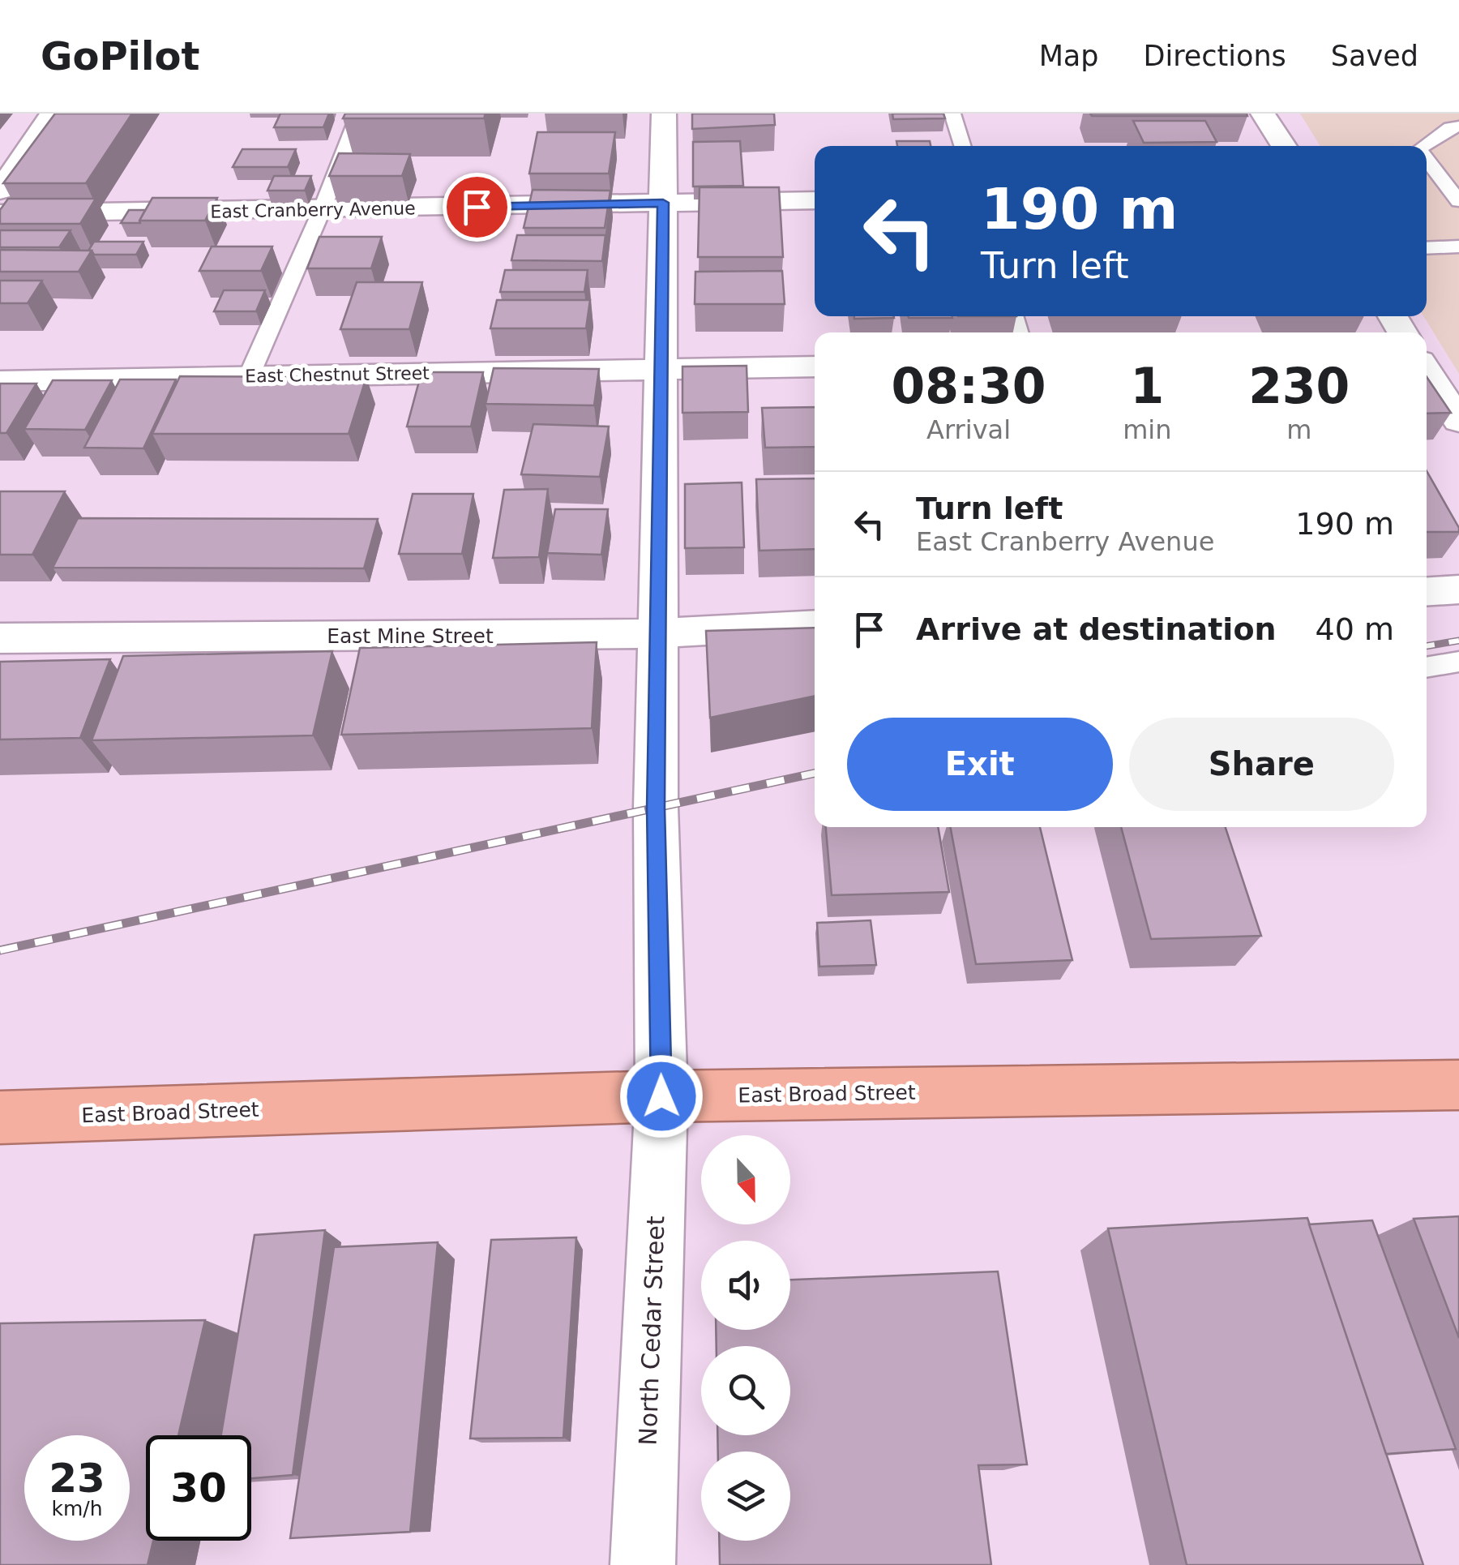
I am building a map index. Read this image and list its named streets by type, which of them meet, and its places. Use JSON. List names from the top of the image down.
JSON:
{
  "streets": {
    "highway": ["East Broad Street"],
    "street": [
      "East Cranberry Avenue",
      "East Chestnut Street",
      "East Mine Street",
      "North Cedar Street"
    ]
  },
  "crossings": [
    ["East Cranberry Avenue", "North Cedar Street"],
    ["East Chestnut Street", "North Cedar Street"],
    ["East Mine Street", "North Cedar Street"],
    ["East Broad Street", "North Cedar Street"]
  ],
  "north": "bottom",
  "page": {
    "header": "GoPilot",
    "nav": ["Map", "Directions", "Saved"],
    "turn": ["190 m", "Turn left"],
    "eta": [
      "08:30",
      "Arrival",
      "1",
      "min",
      "230",
      "m"
    ],
    "list": [
      {
        "name": "Turn left",
        "note": "East Cranberry Avenue",
        "value": "190 m"
      },
      {
        "name": "Arrive at destination",
        "value": "40 m"
      }
    ],
    "buttons": ["Exit", "Share"],
    "speed": "23 km/h",
    "limit": "30"
  }
}
